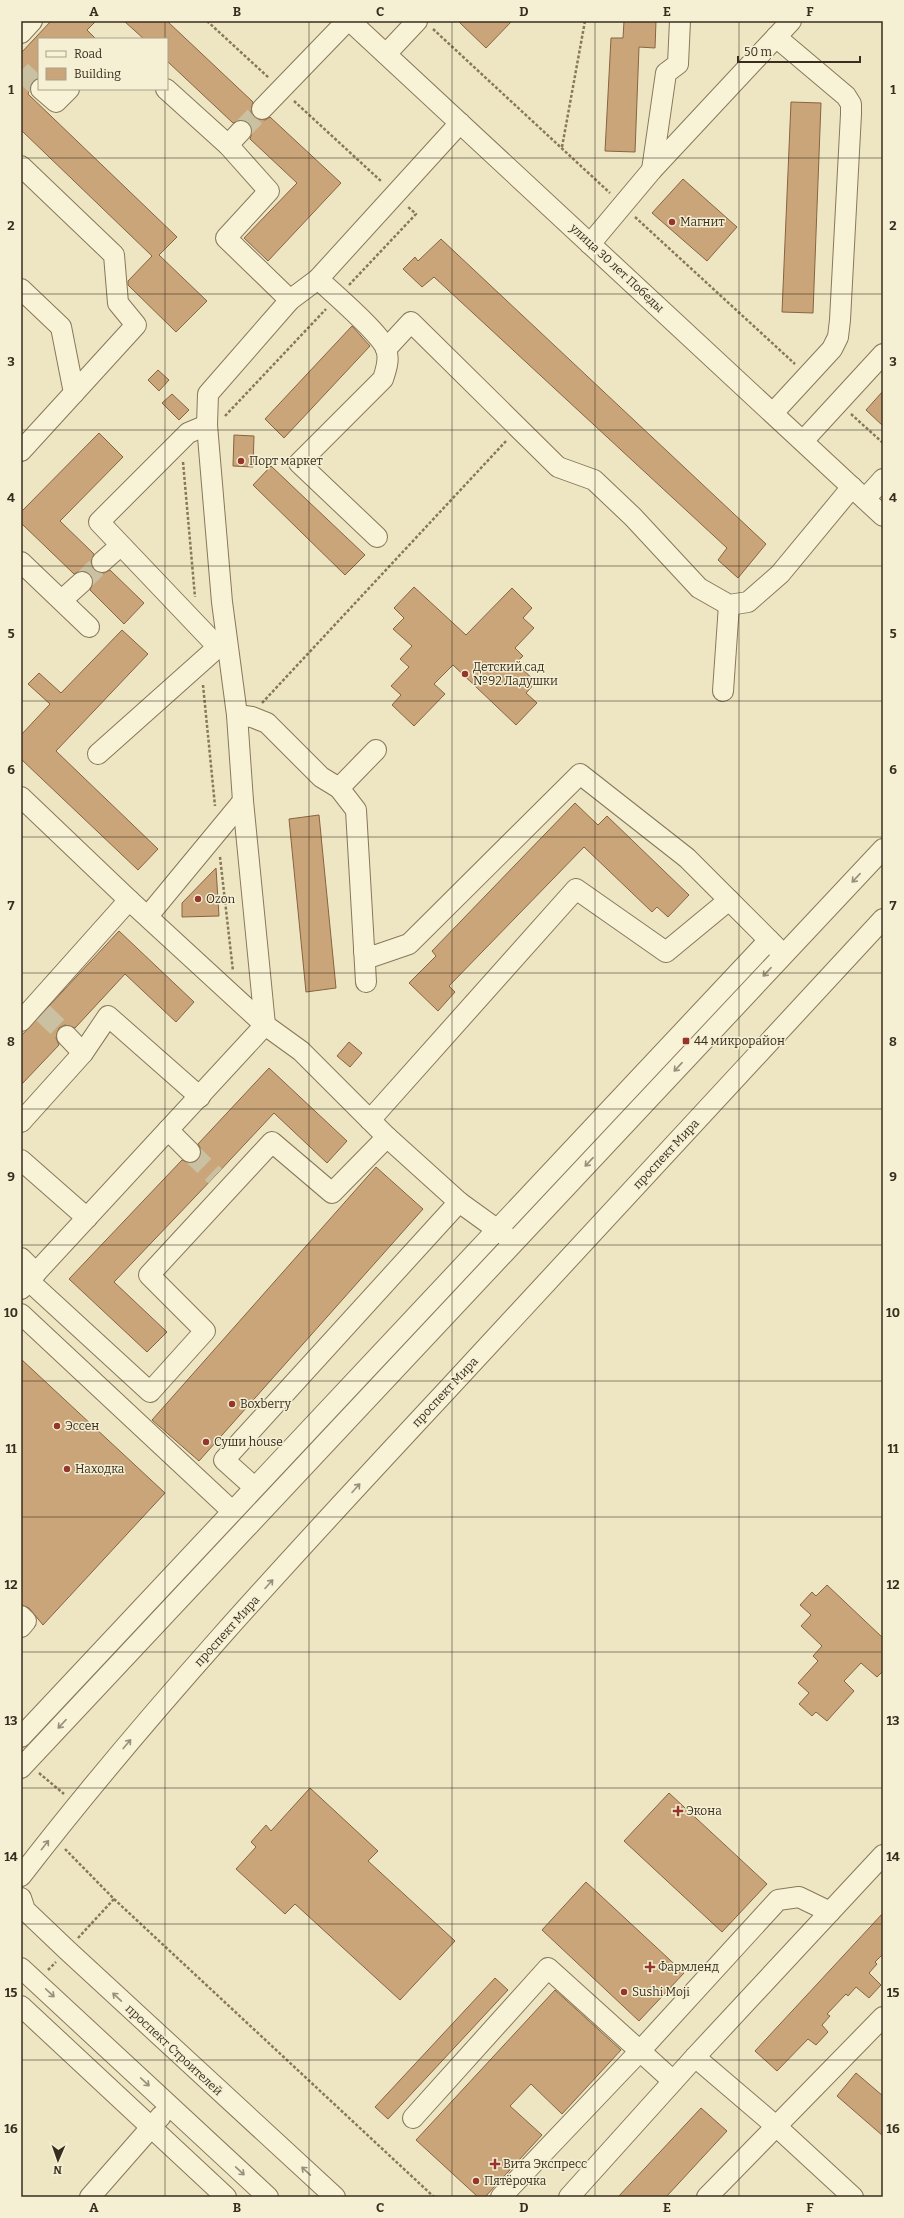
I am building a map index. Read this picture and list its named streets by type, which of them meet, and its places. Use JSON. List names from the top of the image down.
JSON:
{
  "streets": {
    "street": ["улица 30 лет Победы", "проспект Мира", "проспект Строителей"]
  },
  "places": {
    "other": [
      "Магнит",
      "Порт маркет",
      "Детский сад №92 Ладушки",
      "Ozon",
      "Boxberry",
      "Эссен",
      "Суши house",
      "Находка",
      "Sushi Moji",
      "Пятёрочка"
    ],
    "transit": ["44 микрорайон"],
    "health": ["Экона", "Фармленд", "Вита Экспресс"]
  },
  "legend": ["Road", "Building"],
  "scale_bar": "50 m",
  "north": "bottom",
  "grid": {
    "columns": [
      "A",
      "B",
      "C",
      "D",
      "E",
      "F"
    ],
    "rows": [
      "1",
      "2",
      "3",
      "4",
      "5",
      "6",
      "7",
      "8",
      "9",
      "10",
      "11",
      "12",
      "13",
      "14",
      "15",
      "16"
    ]
  }
}
